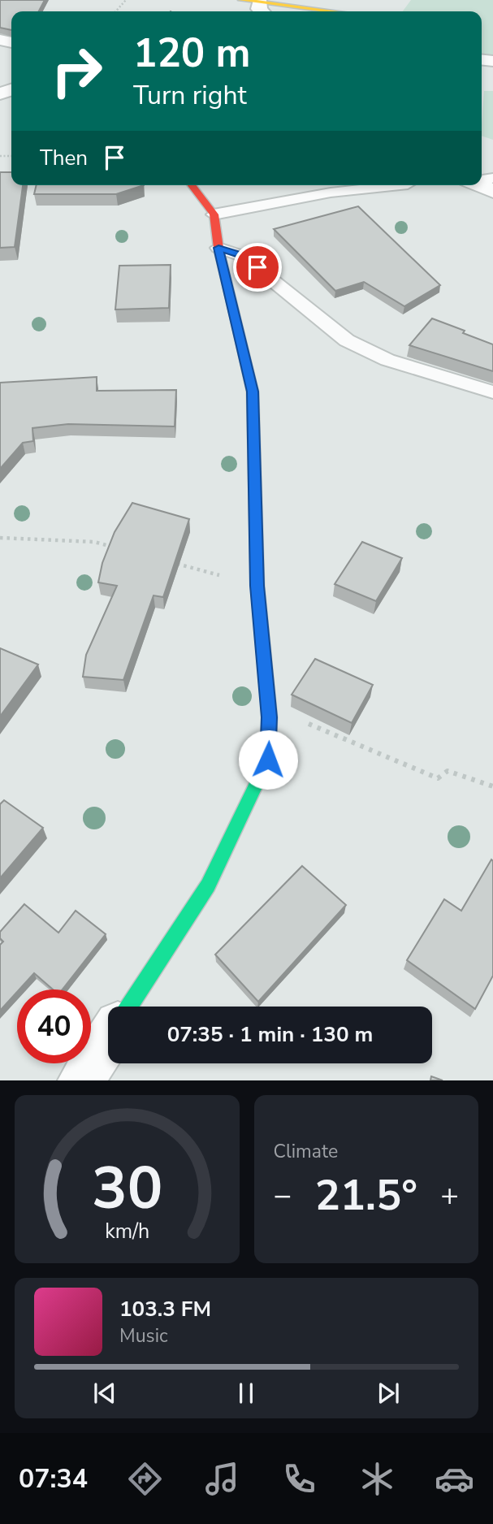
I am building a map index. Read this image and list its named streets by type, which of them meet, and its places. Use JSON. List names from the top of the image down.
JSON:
{
  "page": {
    "turn": ["120 m", "Turn right"],
    "then": "Then",
    "limit": "40",
    "trip": "07:35 · 1 min · 130 m",
    "tile": "Climate",
    "heat": ["−", "21.5°", "+"],
    "song": ["103.3 FM", "Music"],
    "tabs": "07:34",
    "gauge": ["30", "km/h"]
  }
}
